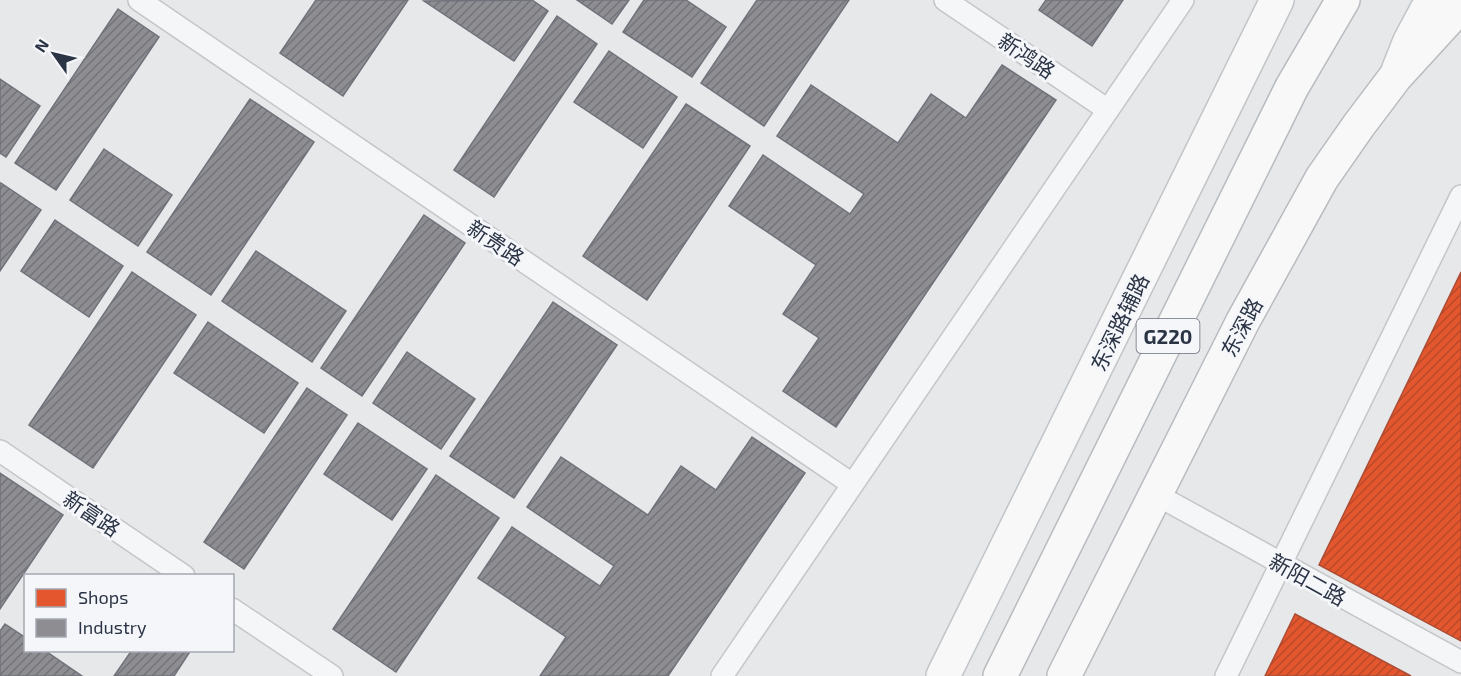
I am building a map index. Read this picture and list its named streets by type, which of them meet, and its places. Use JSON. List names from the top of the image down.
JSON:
{
  "streets": {
    "main road": ["东深路辅路", "东深路", "G220"],
    "street": [
      "新鸿路",
      "新贵路",
      "新富路",
      "新阳二路"
    ]
  },
  "crossings": [
    ["东深路", "新阳二路"]
  ],
  "legend": ["Shops", "Industry"],
  "north": "top left"
}
